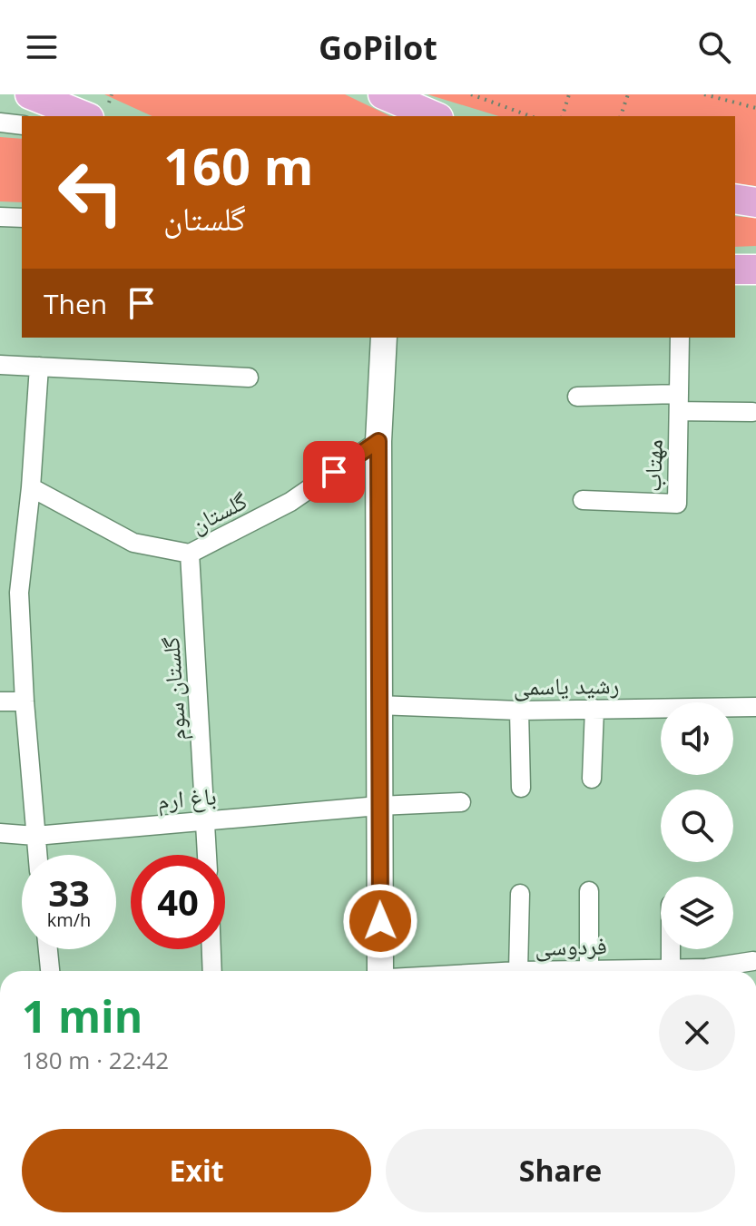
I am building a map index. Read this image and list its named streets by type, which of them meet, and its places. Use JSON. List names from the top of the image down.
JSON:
{
  "streets": {
    "street": [
      "مهتاب",
      "گلستان",
      "رشید یاسمی",
      "گلستان سوم",
      "باغ ارم",
      "فردوسی"
    ]
  },
  "crossings": [
    ["گلستان", "گلستان سوم"],
    ["گلستان سوم", "باغ ارم"]
  ],
  "page": {
    "header": "GoPilot",
    "turn": ["160 m", "گلستان"],
    "then": "Then",
    "speed": "33 km/h",
    "limit": "40",
    "heading": ["1 min", "180 m · 22:42"],
    "buttons": ["Exit", "Share"]
  }
}
